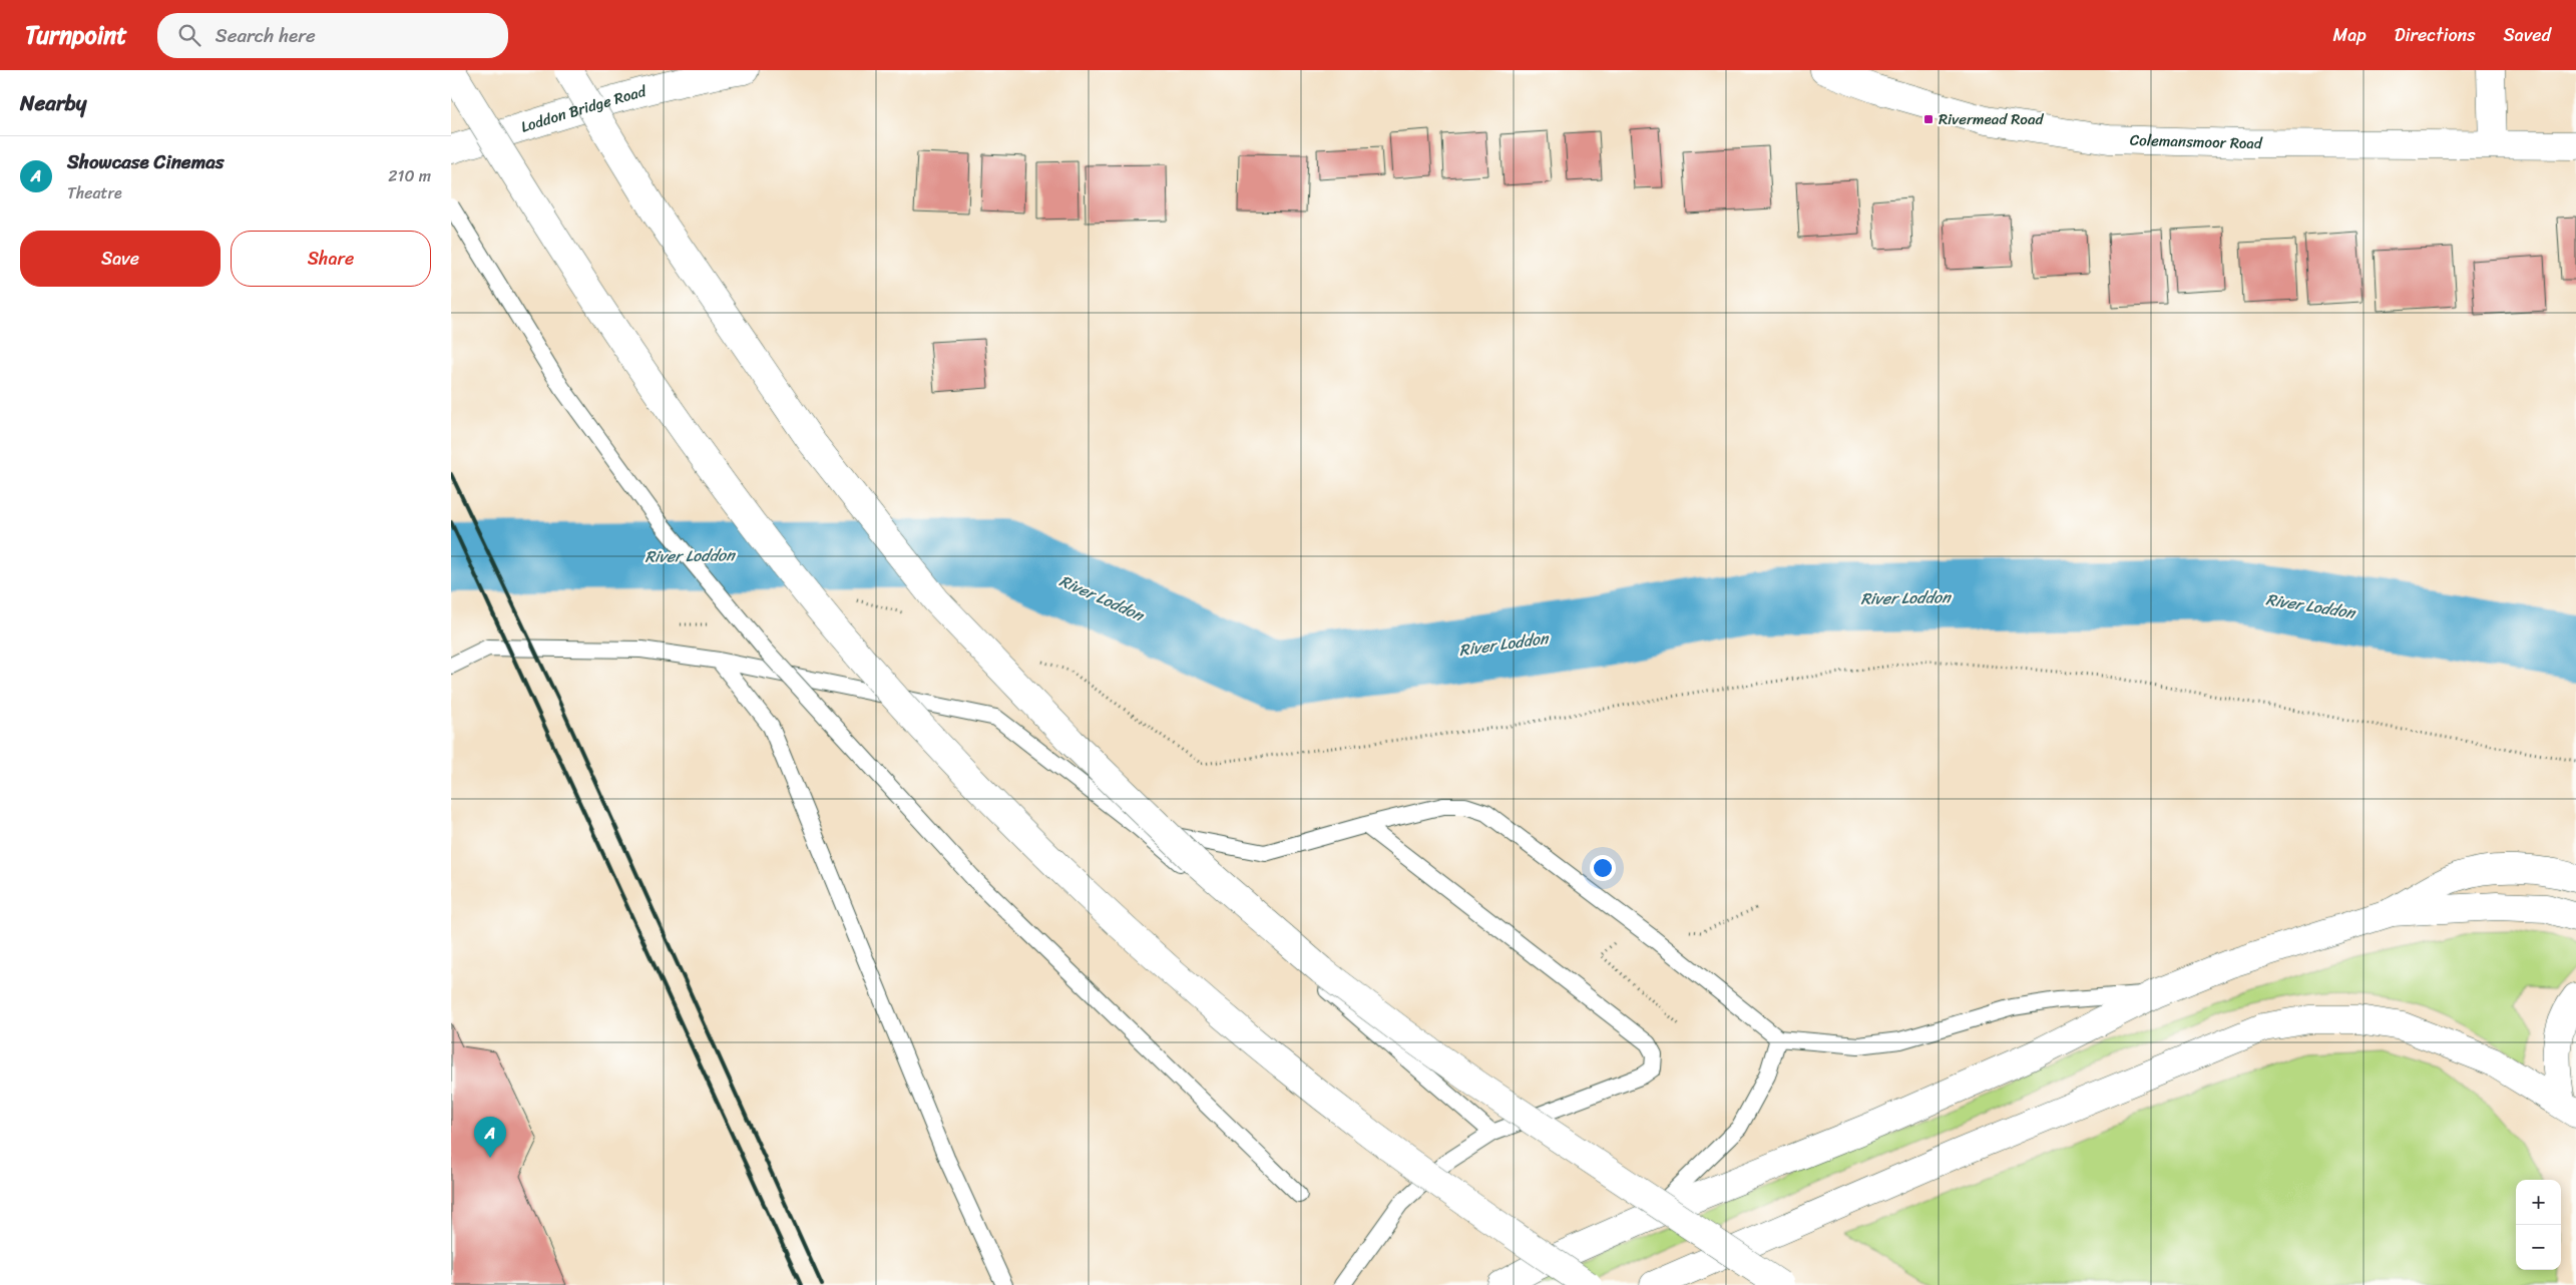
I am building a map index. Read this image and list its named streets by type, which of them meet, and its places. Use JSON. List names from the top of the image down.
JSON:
{
  "streets": {
    "main road": ["Loddon Bridge Road", "Colemansmoor Road"]
  },
  "water": ["River Loddon"],
  "places": {
    "transit": ["Rivermead Road"]
  },
  "page": {
    "header": "Turnpoint",
    "search": "Search here",
    "nav": ["Map", "Directions", "Saved"],
    "heading": "Nearby",
    "list": [
      {
        "mark": "A",
        "name": "Showcase Cinemas",
        "note": "Theatre",
        "value": "210 m"
      }
    ],
    "buttons": ["Save", "Share"],
    "pins": "A",
    "map_buttons": ["+", "−"]
  }
}
